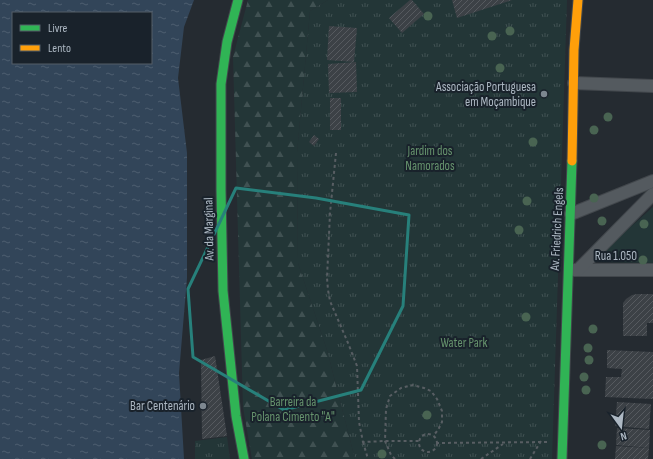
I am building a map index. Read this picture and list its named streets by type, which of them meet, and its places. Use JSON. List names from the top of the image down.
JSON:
{
  "streets": {
    "street": ["Av. da Marginal", "Av. Friedrich Engels", "Rua 1.050"]
  },
  "crossings": [
    ["Av. Friedrich Engels", "Rua 1.050"]
  ],
  "parks": ["Jardim dos Namorados", "Water Park", "Barreira da Polana Cimento \"A\""],
  "places": ["Associação Portuguesa em Moçambique", "Bar Centenário"],
  "legend": ["Livre", "Lento"],
  "north": "bottom"
}
